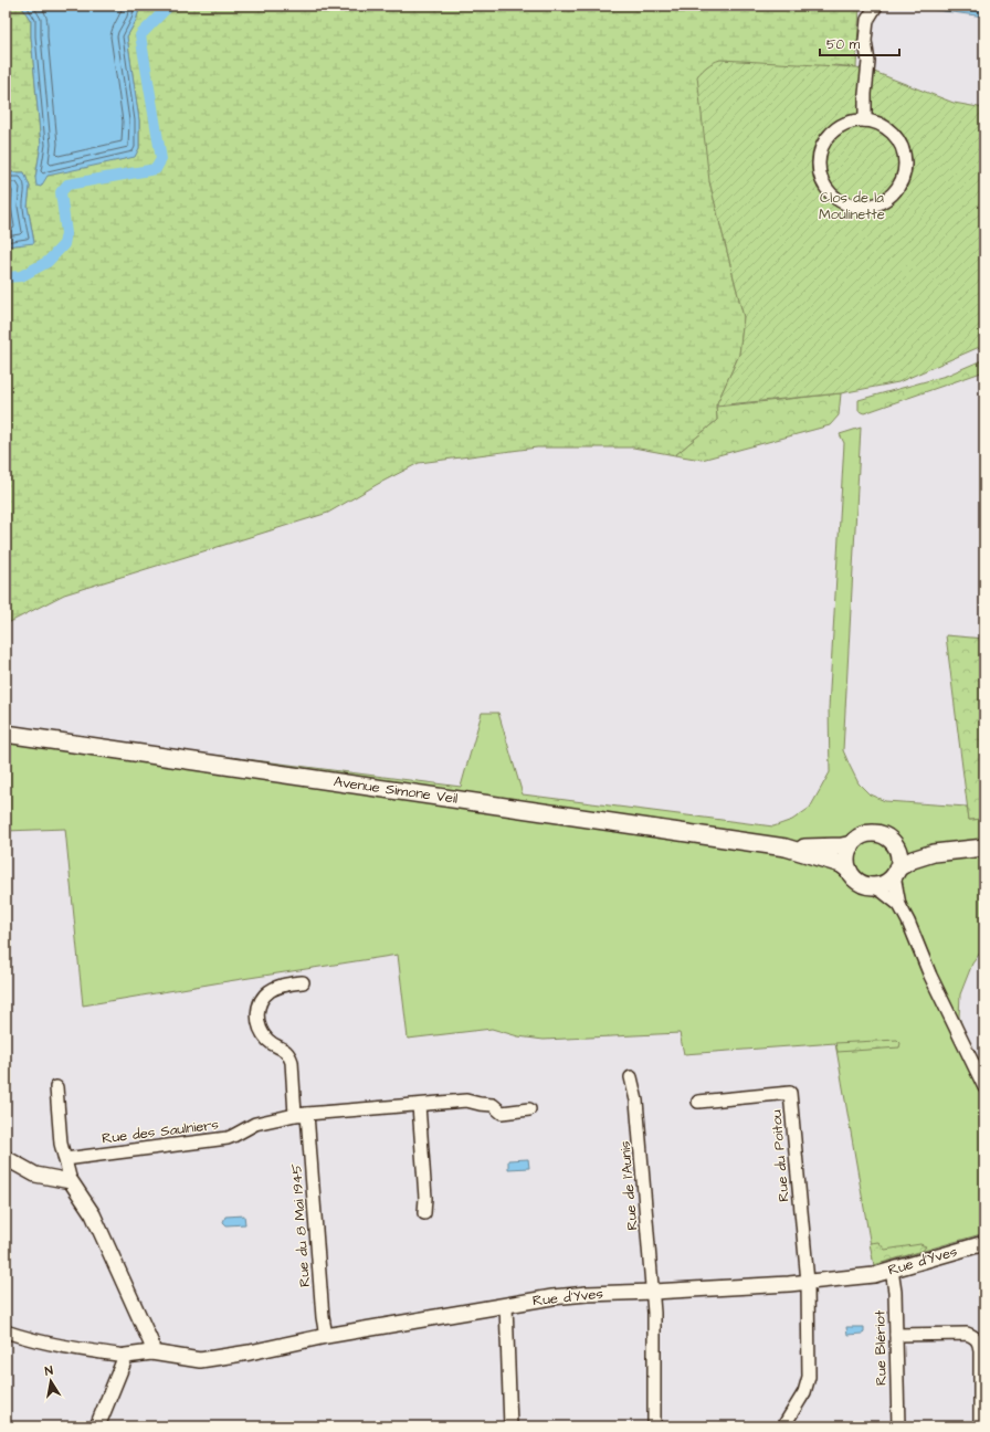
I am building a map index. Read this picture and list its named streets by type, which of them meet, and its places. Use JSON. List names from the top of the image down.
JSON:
{
  "streets": {
    "main road": ["Avenue Simone Veil"],
    "street": [
      "Rue des Saulniers",
      "Rue du Poitou",
      "Rue de l'Aunis",
      "Rue du 8 Mai 1945",
      "Rue d'Yves",
      "Rue Blériot"
    ]
  },
  "crossings": [
    ["Rue du Poitou", "Rue d'Yves"],
    ["Rue de l'Aunis", "Rue d'Yves"],
    ["Rue du 8 Mai 1945", "Rue d'Yves"],
    ["Rue d'Yves", "Rue Blériot"]
  ],
  "parks": ["Clos de la Moulinette"],
  "scale_bar": "50 m",
  "north": "top"
}
